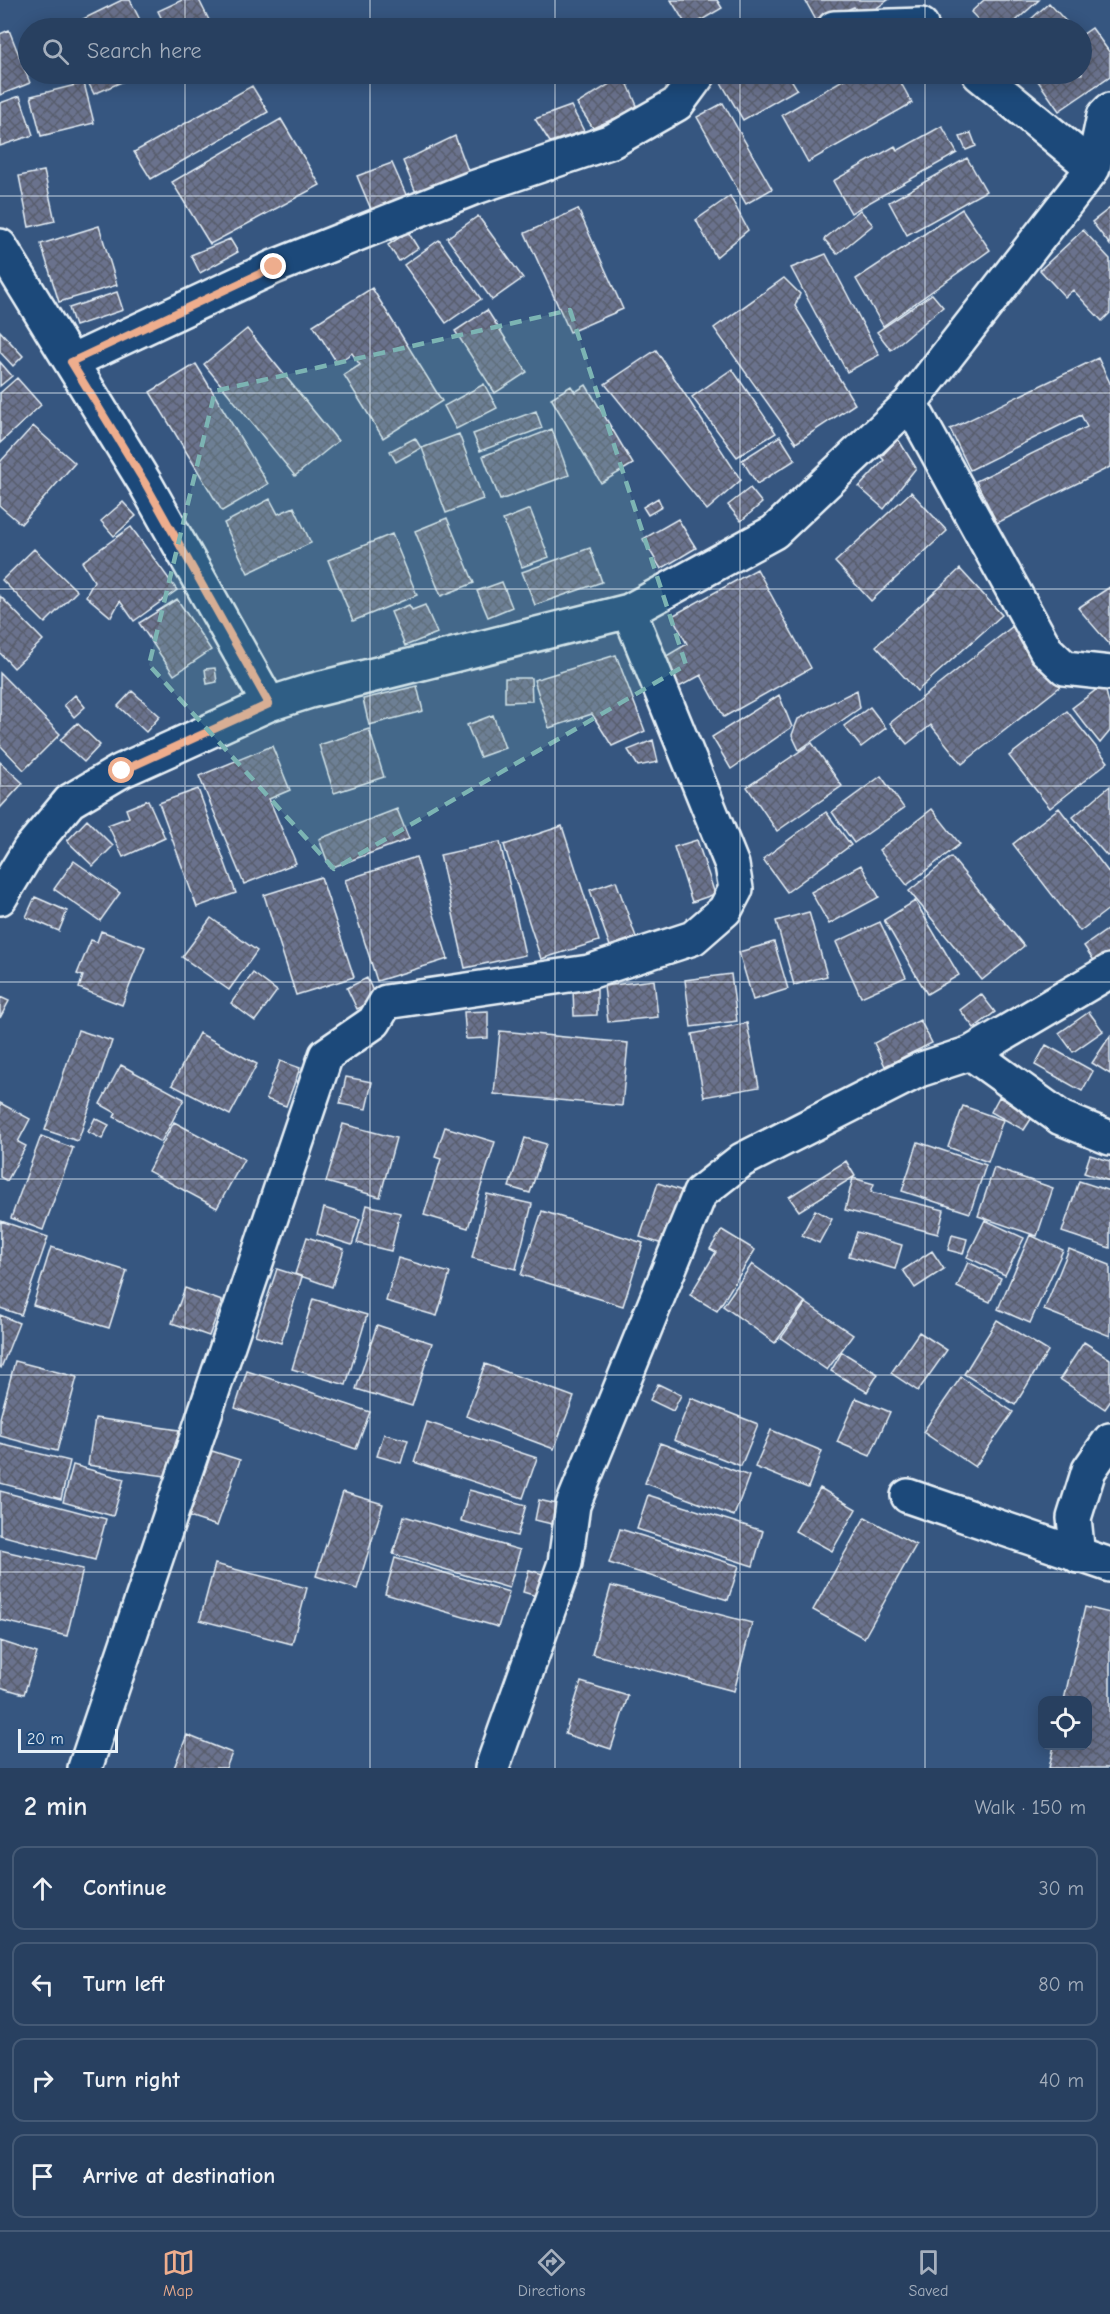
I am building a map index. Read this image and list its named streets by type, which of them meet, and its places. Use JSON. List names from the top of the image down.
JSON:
{
  "scale_bar": "20 m",
  "page": {
    "search": "Search here",
    "scale": "20 m",
    "heading": ["2 min", "Walk · 150 m"],
    "list": [
      ["Continue", "30 m"],
      ["Turn left", "80 m"],
      ["Turn right", "40 m"],
      "Arrive at destination"
    ],
    "nav": ["Map", "Directions", "Saved"]
  }
}
